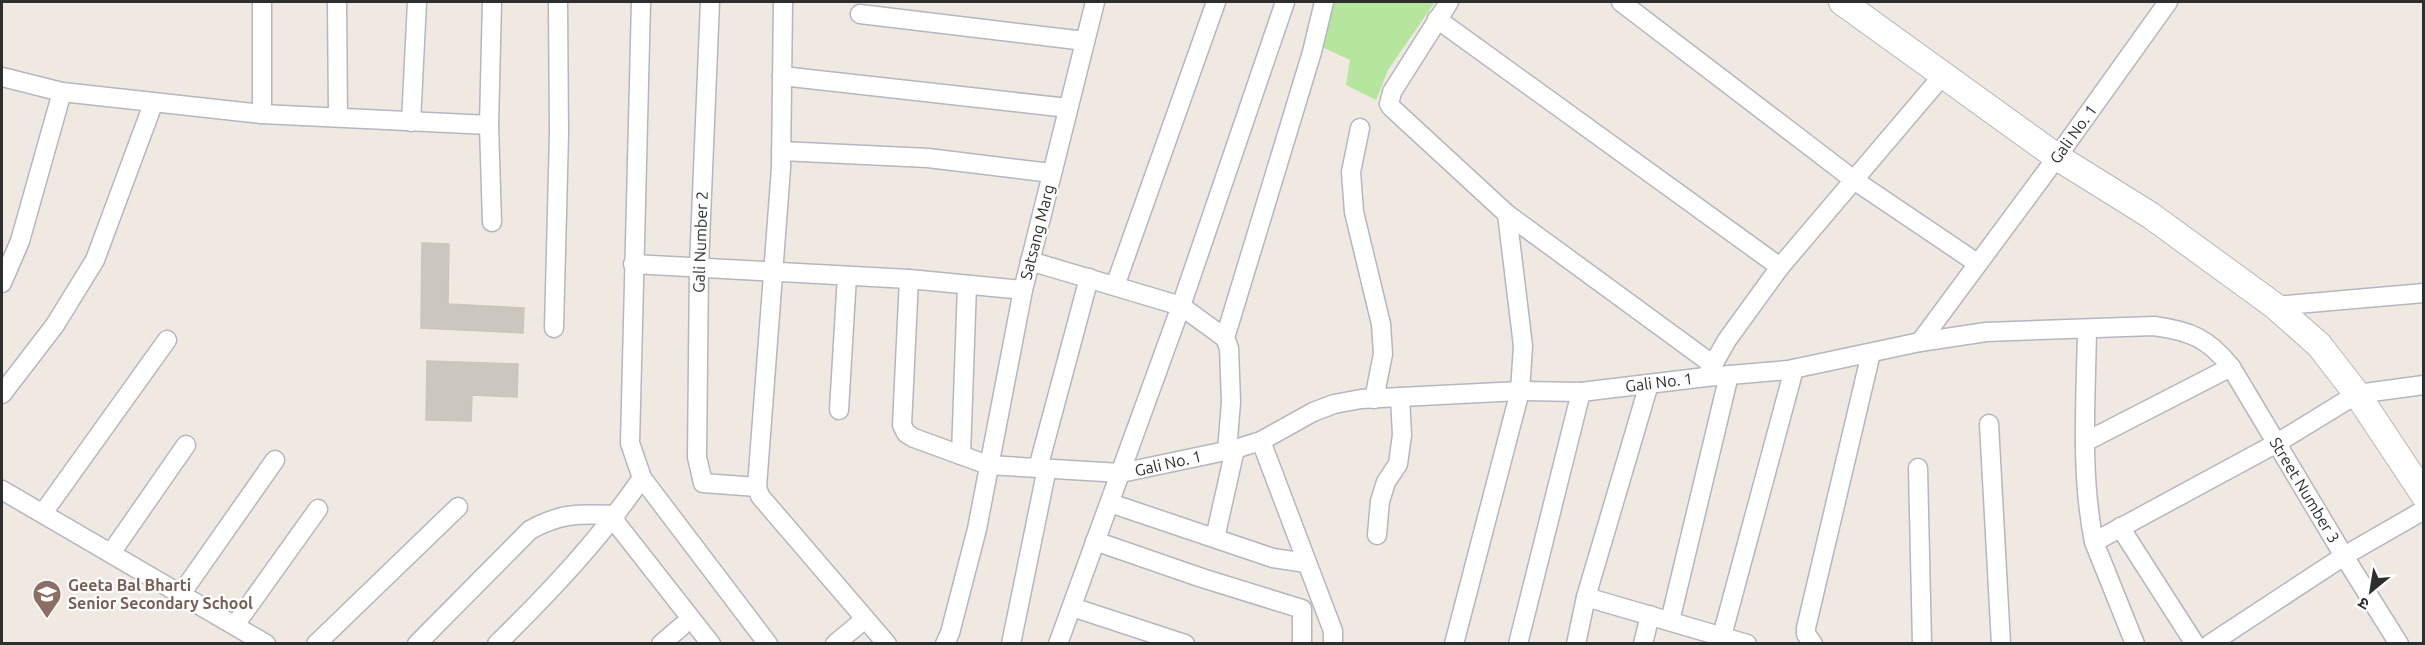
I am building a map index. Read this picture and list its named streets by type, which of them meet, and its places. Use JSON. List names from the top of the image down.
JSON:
{
  "streets": {
    "street": [
      "Gali No. 1",
      "Satsang Marg",
      "Gali Number 2",
      "Street Number 3"
    ]
  },
  "crossings": [
    ["Gali No. 1", "Satsang Marg"]
  ],
  "places": {
    "school or university": ["Geeta Bal Bharti Senior Secondary School"]
  },
  "north": "bottom left"
}
